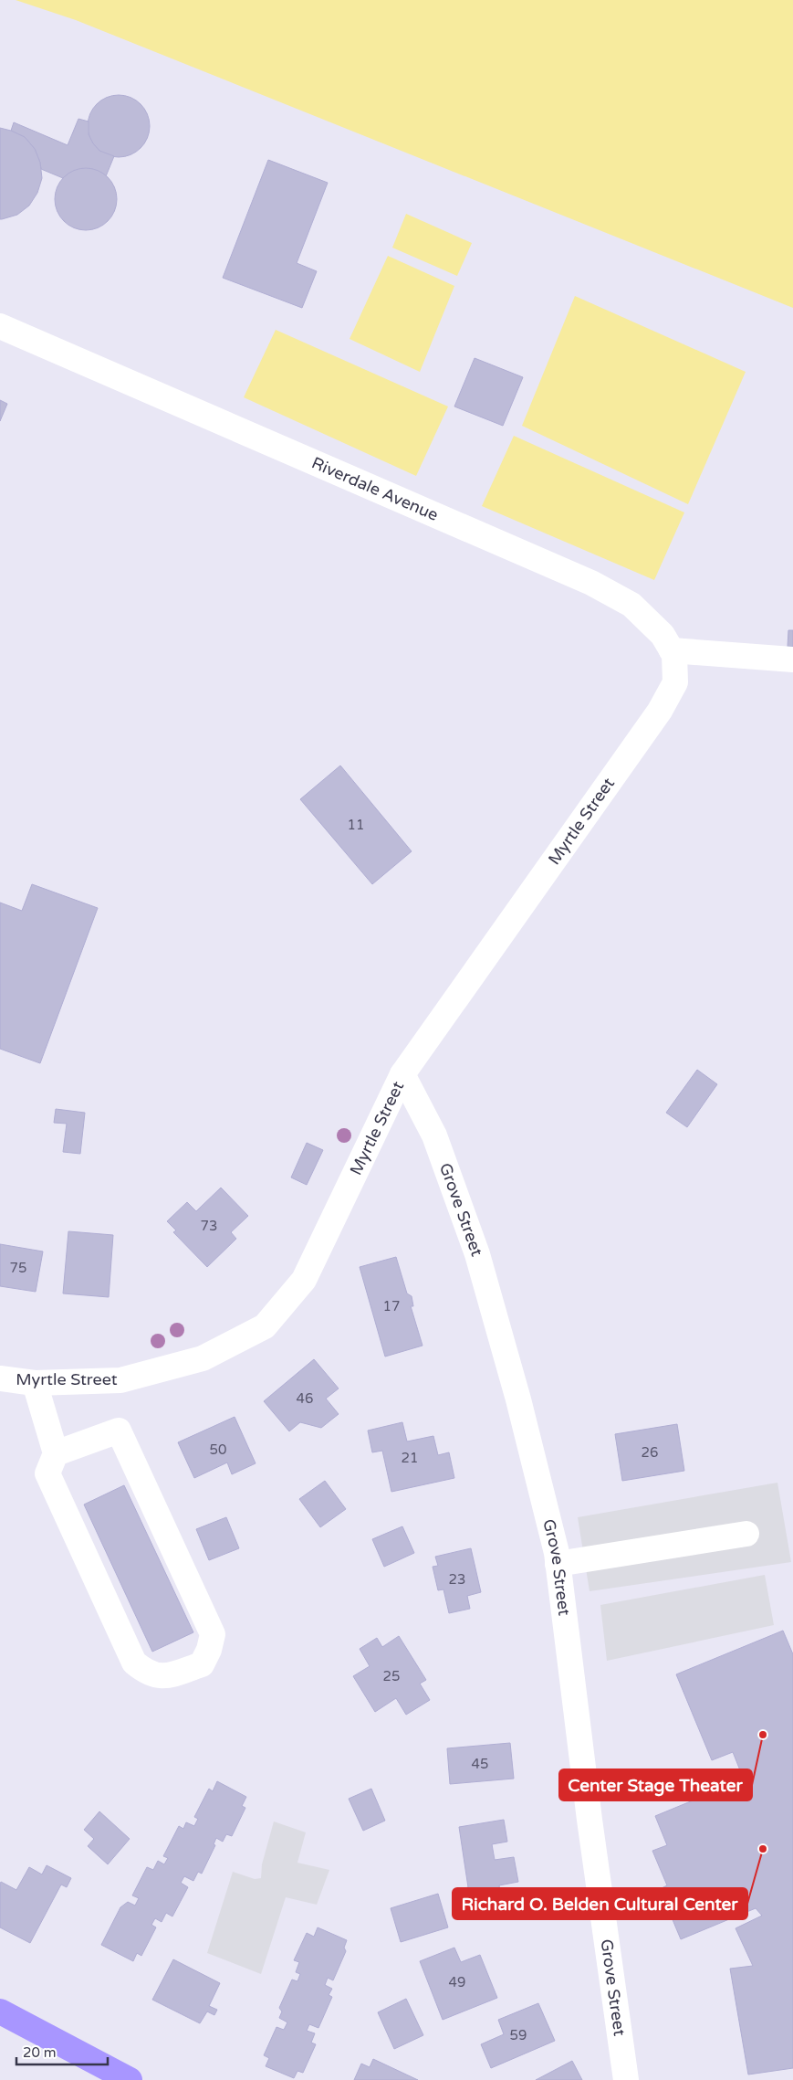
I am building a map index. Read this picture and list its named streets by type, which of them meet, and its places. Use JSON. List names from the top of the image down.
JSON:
{
  "streets": {
    "street": ["Riverdale Avenue", "Myrtle Street", "Grove Street"]
  },
  "crossings": [
    ["Riverdale Avenue", "Myrtle Street"],
    ["Myrtle Street", "Grove Street"]
  ],
  "places": ["Center Stage Theater", "Richard O. Belden Cultural Center"],
  "house_numbers": [
    "11",
    "73",
    "75",
    "17",
    "46",
    "50",
    "26",
    "21",
    "23",
    "25",
    "45",
    "49",
    "59"
  ],
  "scale_bar": "20 m"
}
